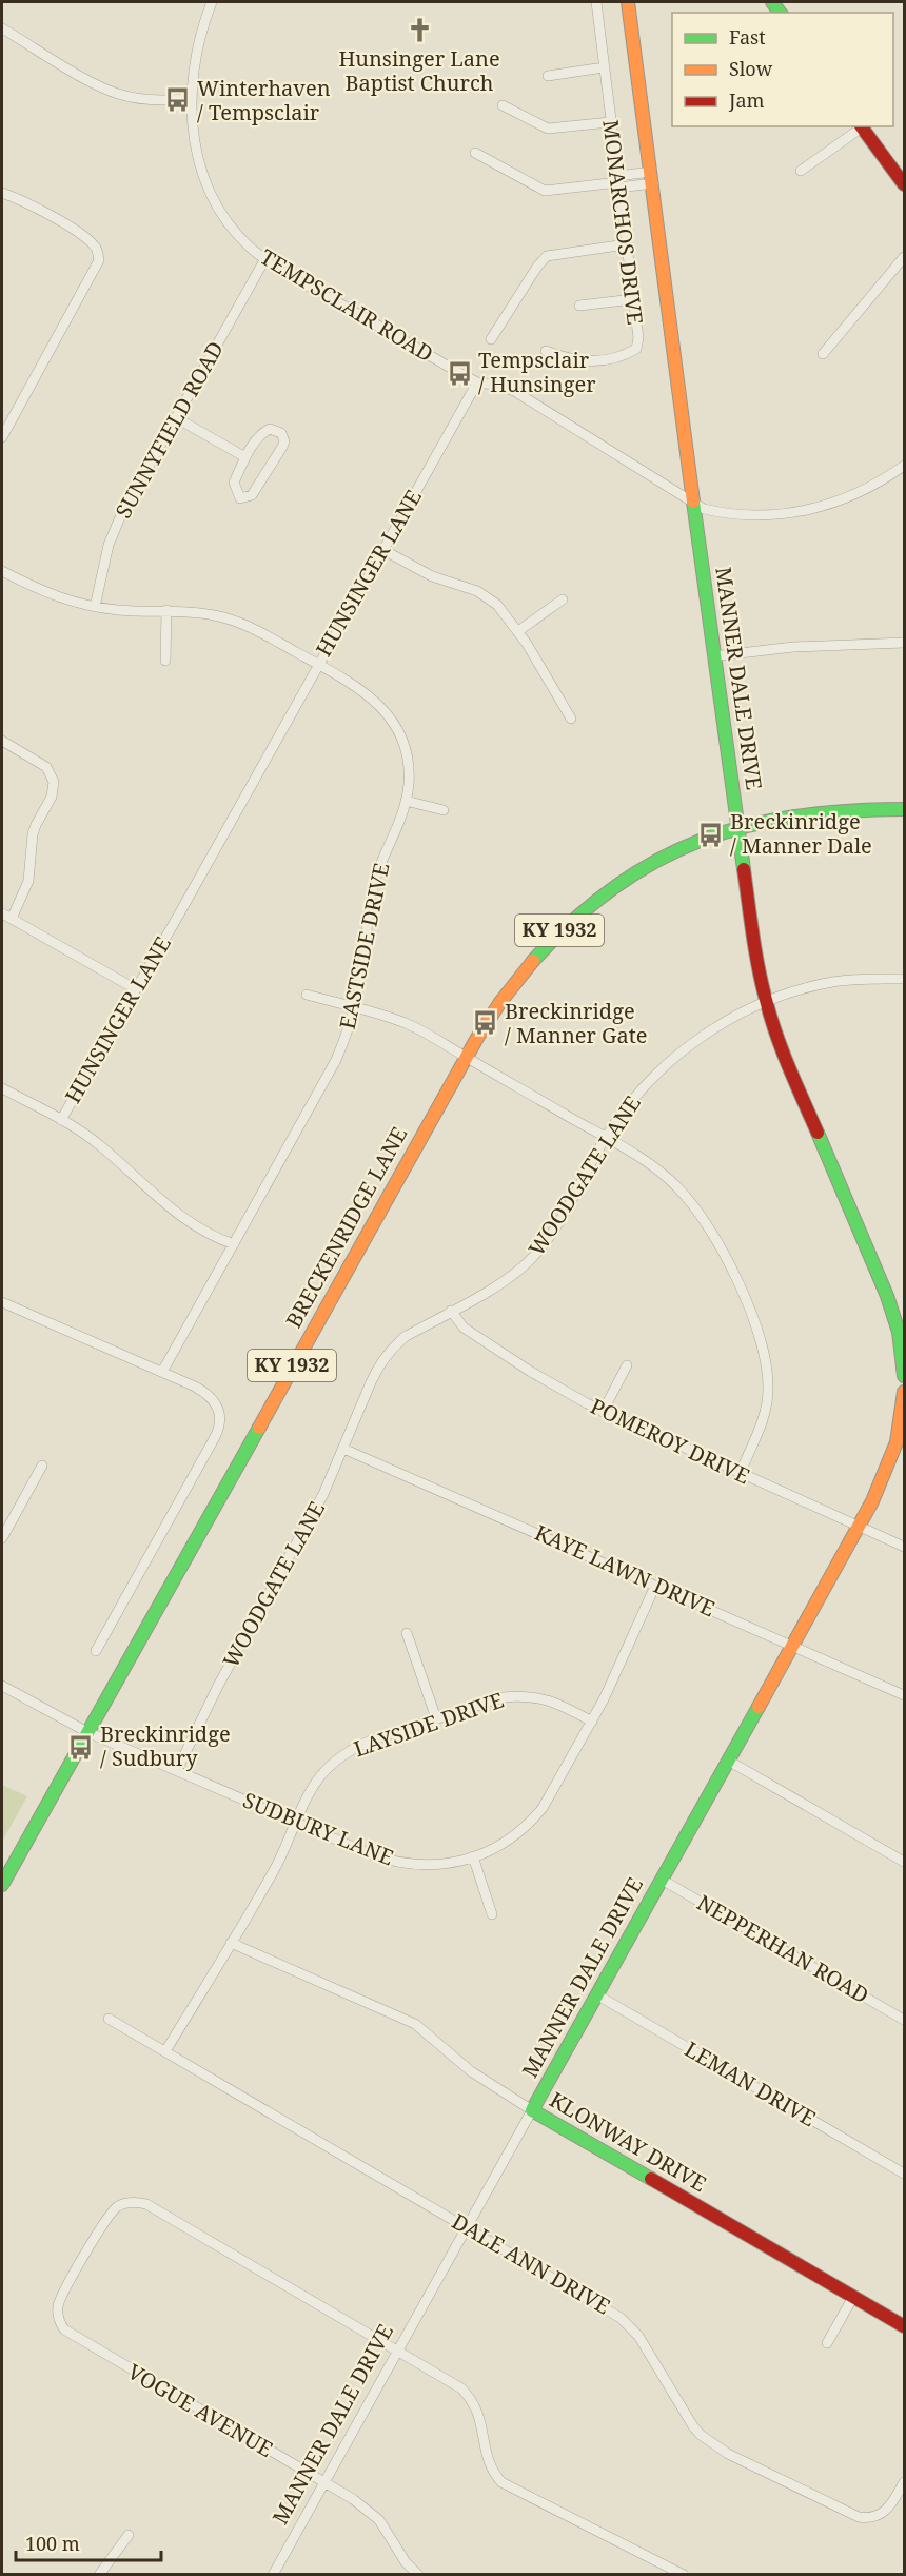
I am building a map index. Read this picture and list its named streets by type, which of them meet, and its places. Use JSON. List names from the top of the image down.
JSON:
{
  "streets": {
    "street": [
      "MONARCHOS DRIVE",
      "TEMPSCLAIR ROAD",
      "SUNNYFIELD ROAD",
      "HUNSINGER LANE",
      "MANNER DALE DRIVE",
      "KY 1932",
      "EASTSIDE DRIVE",
      "WOODGATE LANE",
      "BRECKENRIDGE LANE",
      "POMEROY DRIVE",
      "KAYE LAWN DRIVE",
      "LAYSIDE DRIVE",
      "SUDBURY LANE",
      "NEPPERHAN ROAD",
      "LEMAN DRIVE",
      "KLONWAY DRIVE",
      "DALE ANN DRIVE",
      "VOGUE AVENUE"
    ]
  },
  "crossings": [
    ["TEMPSCLAIR ROAD", "SUNNYFIELD ROAD"],
    ["TEMPSCLAIR ROAD", "HUNSINGER LANE"],
    ["SUNNYFIELD ROAD", "EASTSIDE DRIVE"],
    ["HUNSINGER LANE", "EASTSIDE DRIVE"],
    ["MANNER DALE DRIVE", "WOODGATE LANE"],
    ["MANNER DALE DRIVE", "BRECKENRIDGE LANE"],
    ["MANNER DALE DRIVE", "POMEROY DRIVE"],
    ["MANNER DALE DRIVE", "KAYE LAWN DRIVE"],
    ["MANNER DALE DRIVE", "NEPPERHAN ROAD"],
    ["MANNER DALE DRIVE", "LEMAN DRIVE"],
    ["MANNER DALE DRIVE", "KLONWAY DRIVE"],
    ["MANNER DALE DRIVE", "DALE ANN DRIVE"],
    ["MANNER DALE DRIVE", "VOGUE AVENUE"],
    ["WOODGATE LANE", "POMEROY DRIVE"],
    ["WOODGATE LANE", "KAYE LAWN DRIVE"],
    ["WOODGATE LANE", "SUDBURY LANE"],
    ["BRECKENRIDGE LANE", "SUDBURY LANE"],
    ["KAYE LAWN DRIVE", "SUDBURY LANE"],
    ["LAYSIDE DRIVE", "SUDBURY LANE"],
    ["LAYSIDE DRIVE", "KLONWAY DRIVE"],
    ["LAYSIDE DRIVE", "DALE ANN DRIVE"]
  ],
  "places": {
    "church": ["Hunsinger Lane Baptist Church"],
    "bus stop": [
      "Winterhaven / Tempsclair",
      "Tempsclair / Hunsinger",
      "Breckinridge / Manner Dale",
      "Breckinridge / Manner Gate",
      "Breckinridge / Sudbury"
    ]
  },
  "legend": ["Fast", "Slow", "Jam"],
  "scale_bar": "100 m"
}
